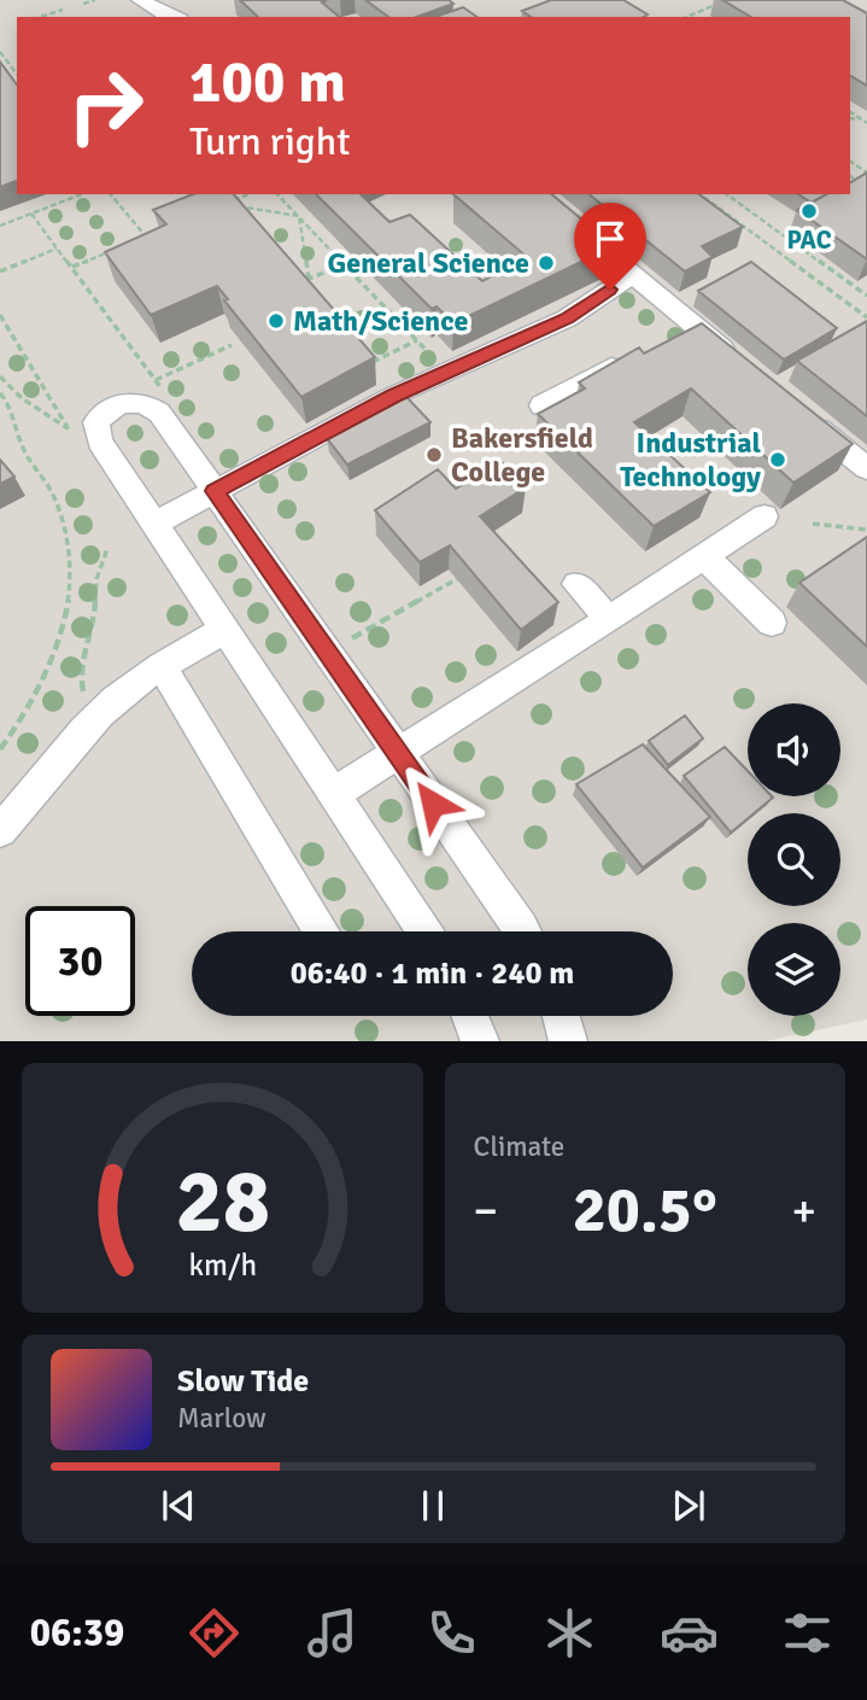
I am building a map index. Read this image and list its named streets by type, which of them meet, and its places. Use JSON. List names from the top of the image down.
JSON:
{
  "places": [
    "PAC",
    "General Science",
    "Math/Science",
    "Bakersfield College",
    "Industrial Technology"
  ],
  "page": {
    "turn": ["100 m", "Turn right"],
    "limit": "30",
    "trip": "06:40 · 1 min · 240 m",
    "tile": "Climate",
    "heat": ["−", "20.5°", "+"],
    "song": ["Slow Tide", "Marlow"],
    "tabs": "06:39",
    "gauge": ["28", "km/h"]
  }
}
